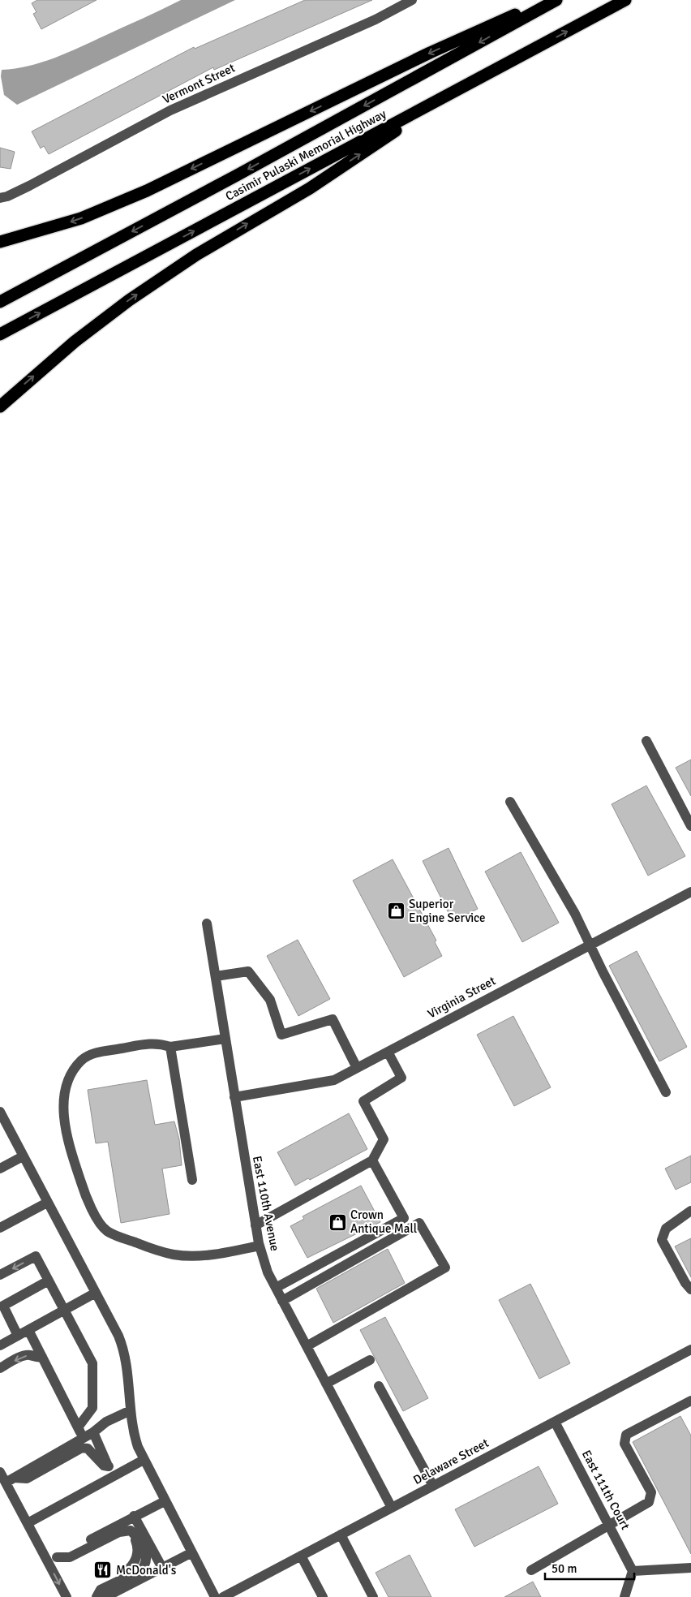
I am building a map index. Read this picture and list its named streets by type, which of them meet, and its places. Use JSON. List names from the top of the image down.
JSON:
{
  "streets": {
    "highway": ["Casimir Pulaski Memorial Highway"],
    "street": [
      "Vermont Street",
      "Virginia Street",
      "East 110th Avenue",
      "Delaware Street",
      "East 111th Court"
    ]
  },
  "crossings": [
    ["Virginia Street", "East 110th Avenue"],
    ["East 110th Avenue", "Delaware Street"],
    ["Delaware Street", "East 111th Court"]
  ],
  "places": {
    "shop": ["Superior Engine Service", "Crown Antique Mall"],
    "restaurant": ["McDonald's"]
  },
  "scale_bar": "50 m"
}
